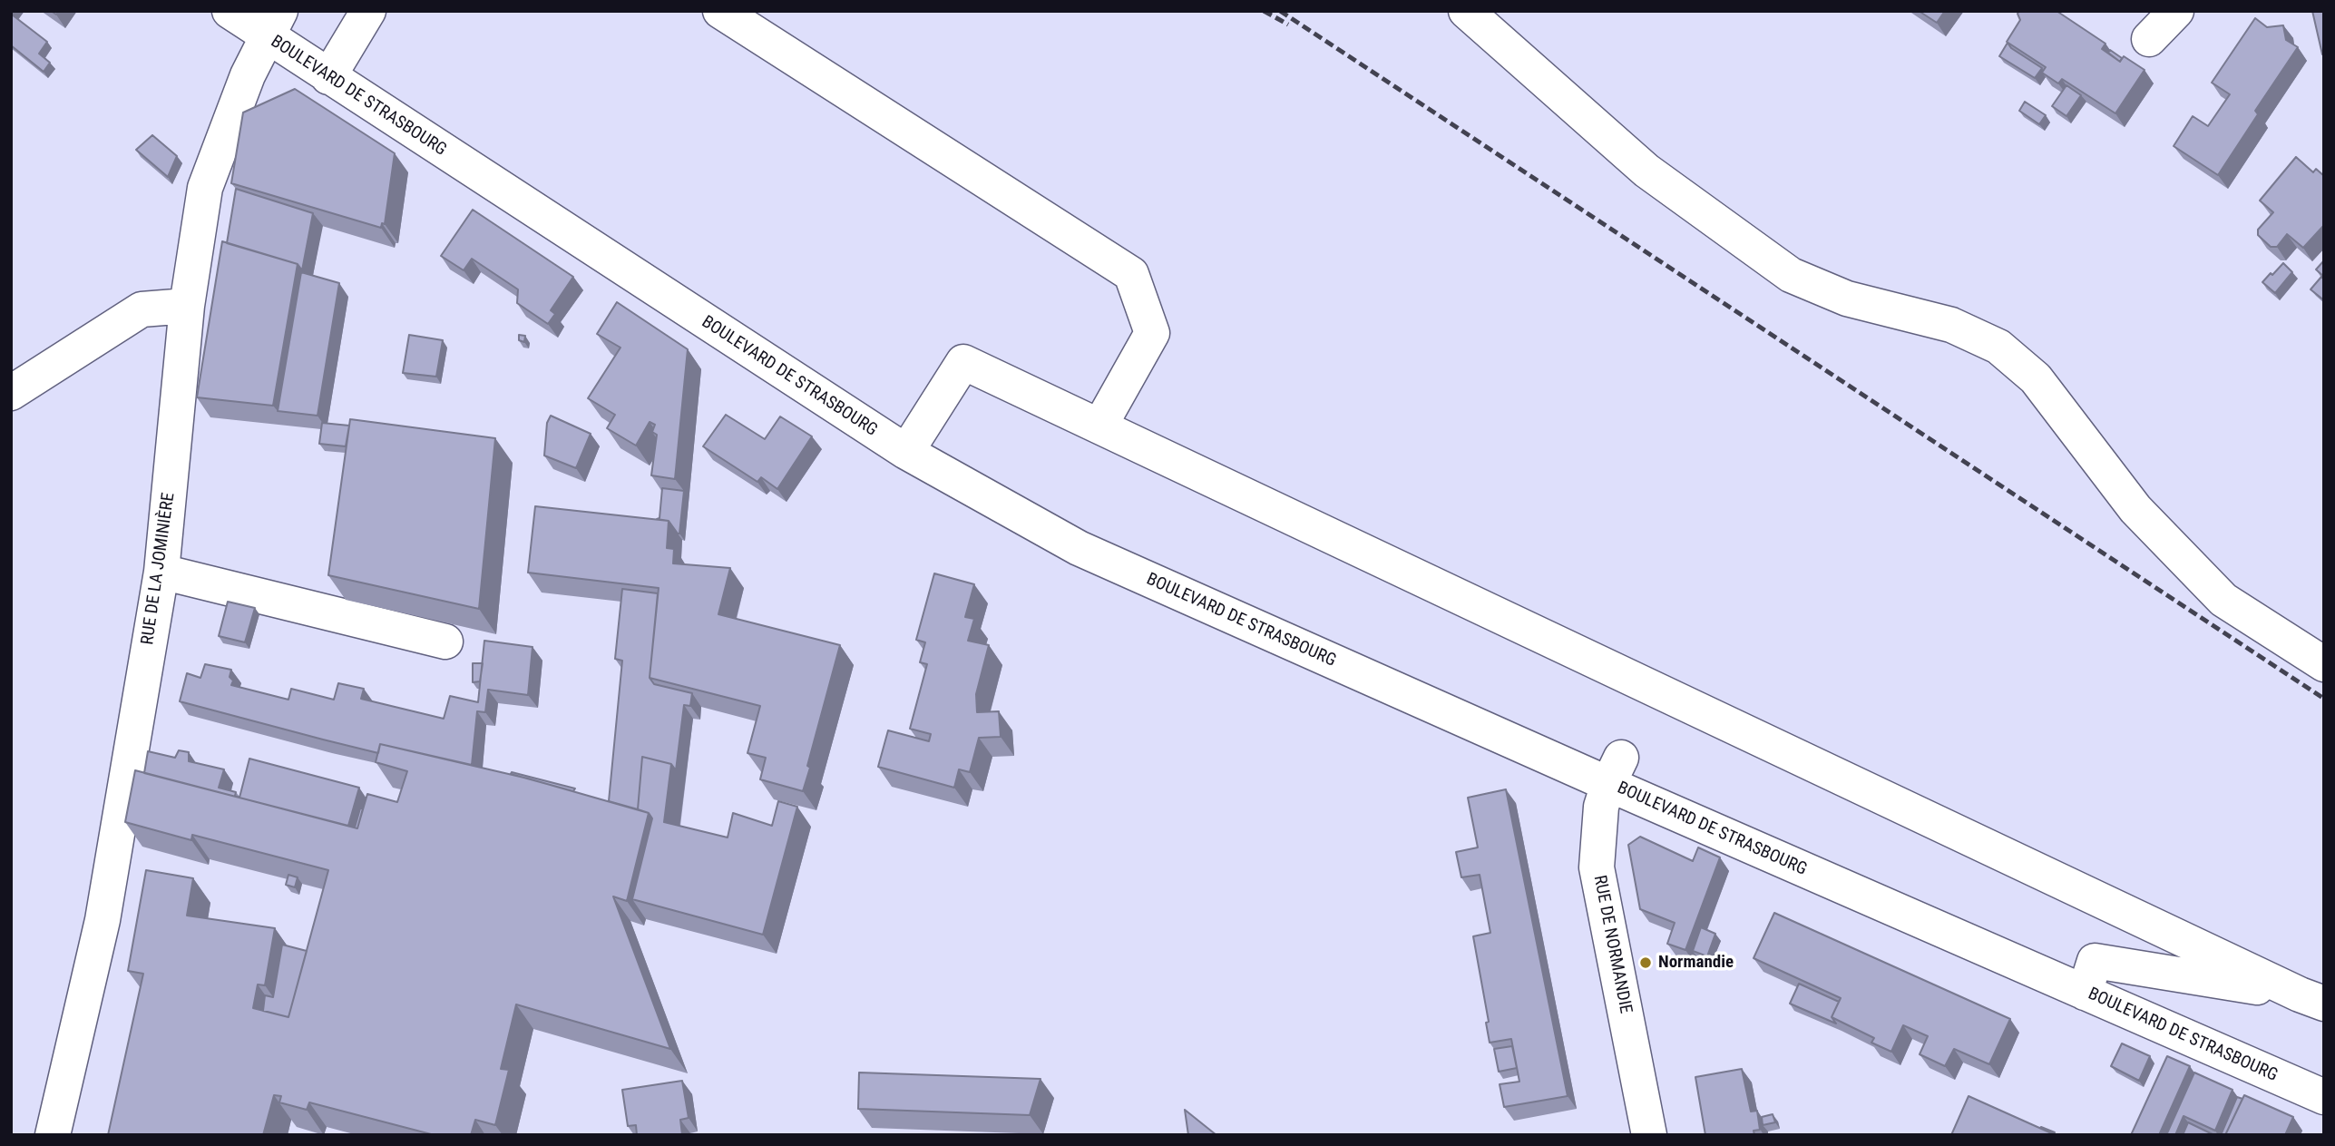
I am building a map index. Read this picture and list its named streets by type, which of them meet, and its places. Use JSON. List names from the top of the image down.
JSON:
{
  "streets": {
    "street": ["BOULEVARD DE STRASBOURG", "RUE DE LA JOMINIÈRE", "RUE DE NORMANDIE"]
  },
  "crossings": [
    ["BOULEVARD DE STRASBOURG", "RUE DE LA JOMINIÈRE"],
    ["BOULEVARD DE STRASBOURG", "RUE DE NORMANDIE"]
  ],
  "places": ["Normandie"]
}
